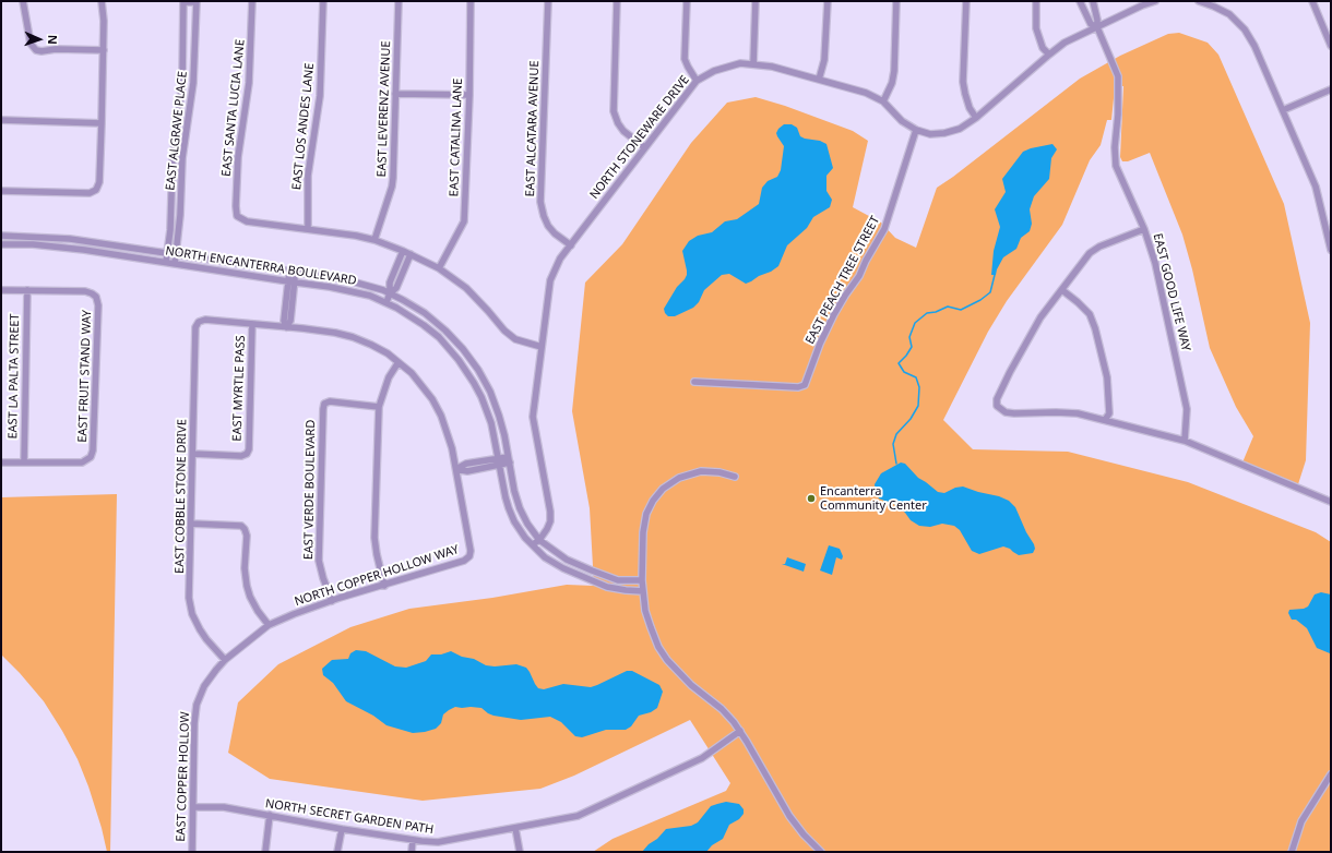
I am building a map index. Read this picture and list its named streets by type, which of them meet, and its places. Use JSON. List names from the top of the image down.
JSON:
{
  "streets": {
    "street": [
      "EAST SANTA LUCIA LANE",
      "EAST LEVERENZ AVENUE",
      "EAST LOS ANDES LANE",
      "EAST ALCATARA AVENUE",
      "EAST ALGRAVE PLACE",
      "EAST CATALINA LANE",
      "NORTH STONEWARE DRIVE",
      "NORTH ENCANTERRA BOULEVARD",
      "EAST PEACH TREE STREET",
      "EAST GOOD LIFE WAY",
      "EAST LA PALTA STREET",
      "EAST FRUIT STAND WAY",
      "EAST MYRTLE PASS",
      "EAST VERDE BOULEVARD",
      "EAST COBBLE STONE DRIVE",
      "NORTH COPPER HOLLOW WAY",
      "EAST COPPER HOLLOW",
      "NORTH SECRET GARDEN PATH"
    ]
  },
  "crossings": [
    ["EAST SANTA LUCIA LANE", "EAST LOS ANDES LANE"],
    ["EAST ALCATARA AVENUE", "NORTH STONEWARE DRIVE"],
    ["EAST ALGRAVE PLACE", "NORTH ENCANTERRA BOULEVARD"],
    ["NORTH STONEWARE DRIVE", "NORTH ENCANTERRA BOULEVARD"],
    ["NORTH STONEWARE DRIVE", "EAST PEACH TREE STREET"],
    ["NORTH STONEWARE DRIVE", "EAST GOOD LIFE WAY"],
    ["EAST LA PALTA STREET", "EAST FRUIT STAND WAY"],
    ["EAST MYRTLE PASS", "EAST COBBLE STONE DRIVE"],
    ["EAST VERDE BOULEVARD", "NORTH COPPER HOLLOW WAY"],
    ["EAST COBBLE STONE DRIVE", "NORTH COPPER HOLLOW WAY"],
    ["EAST COBBLE STONE DRIVE", "EAST COPPER HOLLOW"],
    ["NORTH COPPER HOLLOW WAY", "EAST COPPER HOLLOW"],
    ["EAST COPPER HOLLOW", "NORTH SECRET GARDEN PATH"]
  ],
  "places": ["Encanterra Community Center"],
  "north": "right"
}
